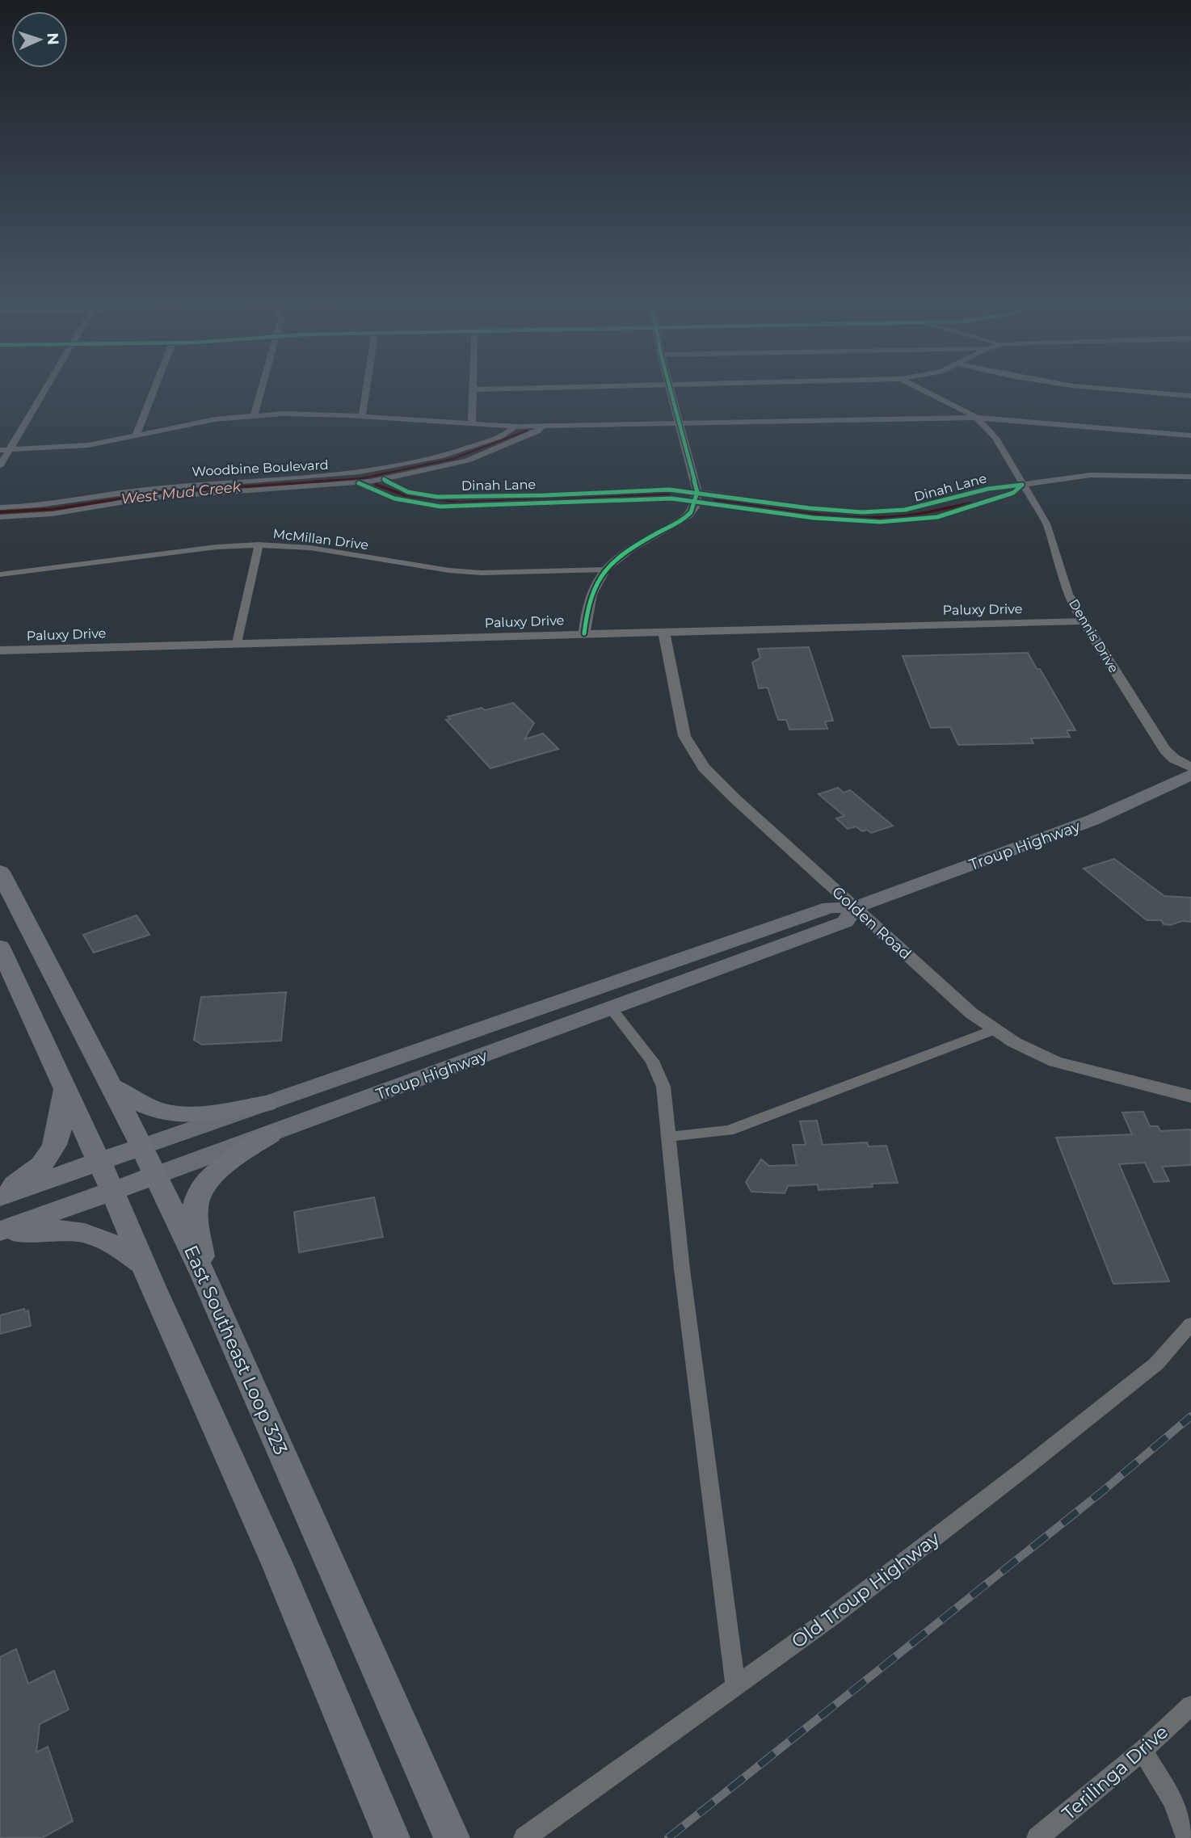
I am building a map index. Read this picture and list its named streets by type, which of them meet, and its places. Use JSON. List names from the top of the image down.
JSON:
{
  "streets": {
    "highway": ["Troup Highway", "East Southeast Loop 323"],
    "street": [
      "Woodbine Boulevard",
      "Dinah Lane",
      "McMillan Drive",
      "Paluxy Drive",
      "Dennis Drive",
      "Golden Road",
      "Old Troup Highway",
      "Terilinga Drive"
    ]
  },
  "crossings": [
    ["Woodbine Boulevard", "Dinah Lane"],
    ["Dinah Lane", "Dennis Drive"],
    ["Paluxy Drive", "Dennis Drive"],
    ["Paluxy Drive", "Golden Road"],
    ["Troup Highway", "Golden Road"],
    ["Troup Highway", "East Southeast Loop 323"]
  ],
  "water": ["West Mud Creek"],
  "north": "right"
}
